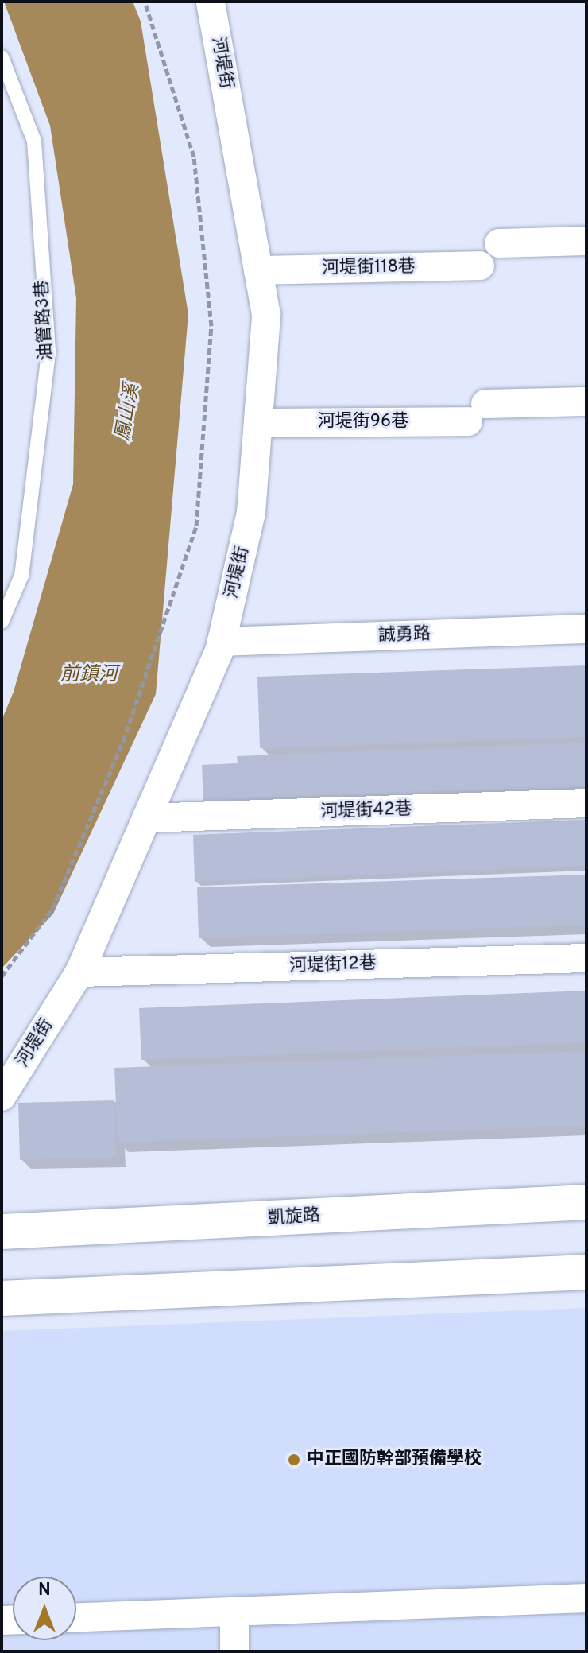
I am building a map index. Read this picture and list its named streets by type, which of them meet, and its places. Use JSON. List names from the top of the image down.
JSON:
{
  "streets": {
    "street": [
      "河堤街",
      "河堤街118巷",
      "河堤街96巷",
      "誠勇路",
      "河堤街42巷",
      "河堤街12巷",
      "凱旋路"
    ],
    "lane": ["油管路3巷"]
  },
  "crossings": [
    ["河堤街", "河堤街118巷"],
    ["河堤街", "河堤街96巷"],
    ["河堤街", "誠勇路"],
    ["河堤街", "河堤街42巷"],
    ["河堤街", "河堤街12巷"]
  ],
  "water": ["鳳山溪", "前鎮河"],
  "places": ["中正國防幹部預備學校"],
  "north": "top"
}
